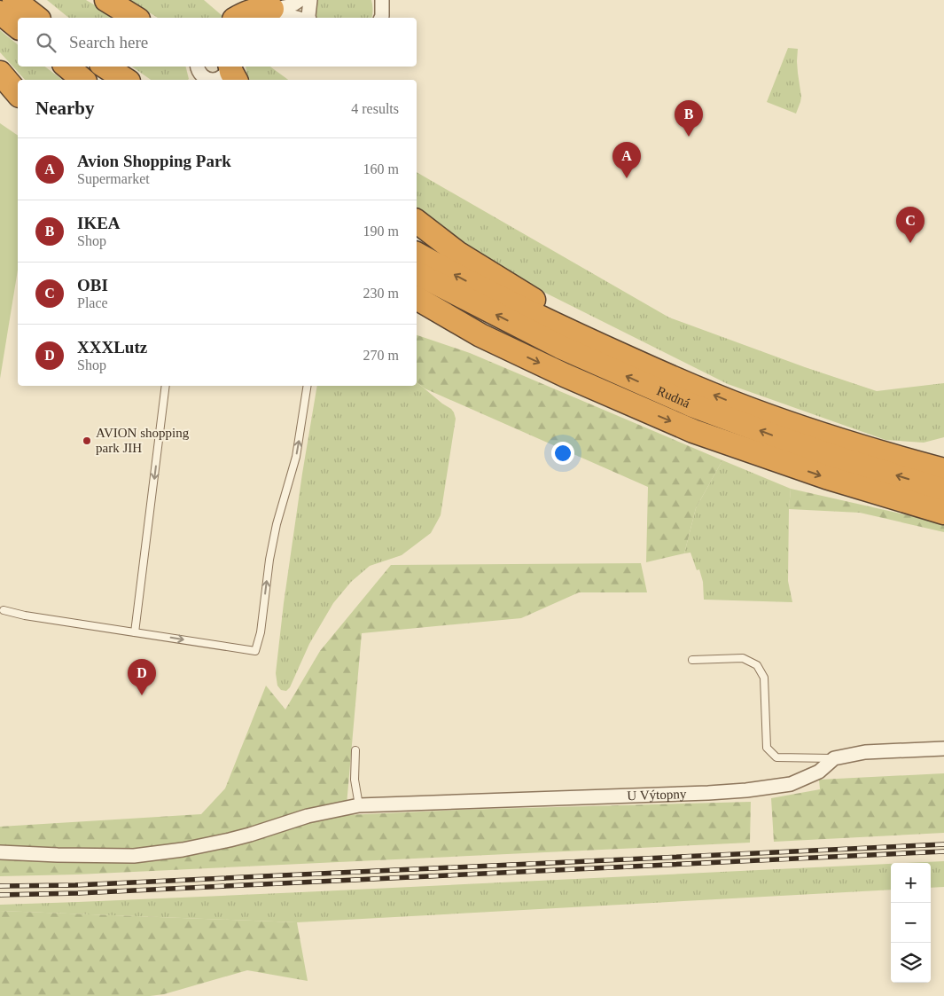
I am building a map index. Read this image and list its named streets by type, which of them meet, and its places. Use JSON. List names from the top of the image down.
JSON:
{
  "streets": {
    "highway": ["Rudná"],
    "street": ["U Výtopny"]
  },
  "places": ["AVION shopping park JIH"],
  "page": {
    "search": "Search here",
    "heading": ["Nearby", "4 results"],
    "pins": [
      "B",
      "A",
      "C",
      "D"
    ],
    "list": [
      {
        "mark": "A",
        "name": "Avion Shopping Park",
        "note": "Supermarket",
        "value": "160 m"
      },
      {
        "mark": "B",
        "name": "IKEA",
        "note": "Shop",
        "value": "190 m"
      },
      {
        "mark": "C",
        "name": "OBI",
        "note": "Place",
        "value": "230 m"
      },
      {
        "mark": "D",
        "name": "XXXLutz",
        "note": "Shop",
        "value": "270 m"
      }
    ],
    "map_buttons": ["+", "−"]
  }
}
